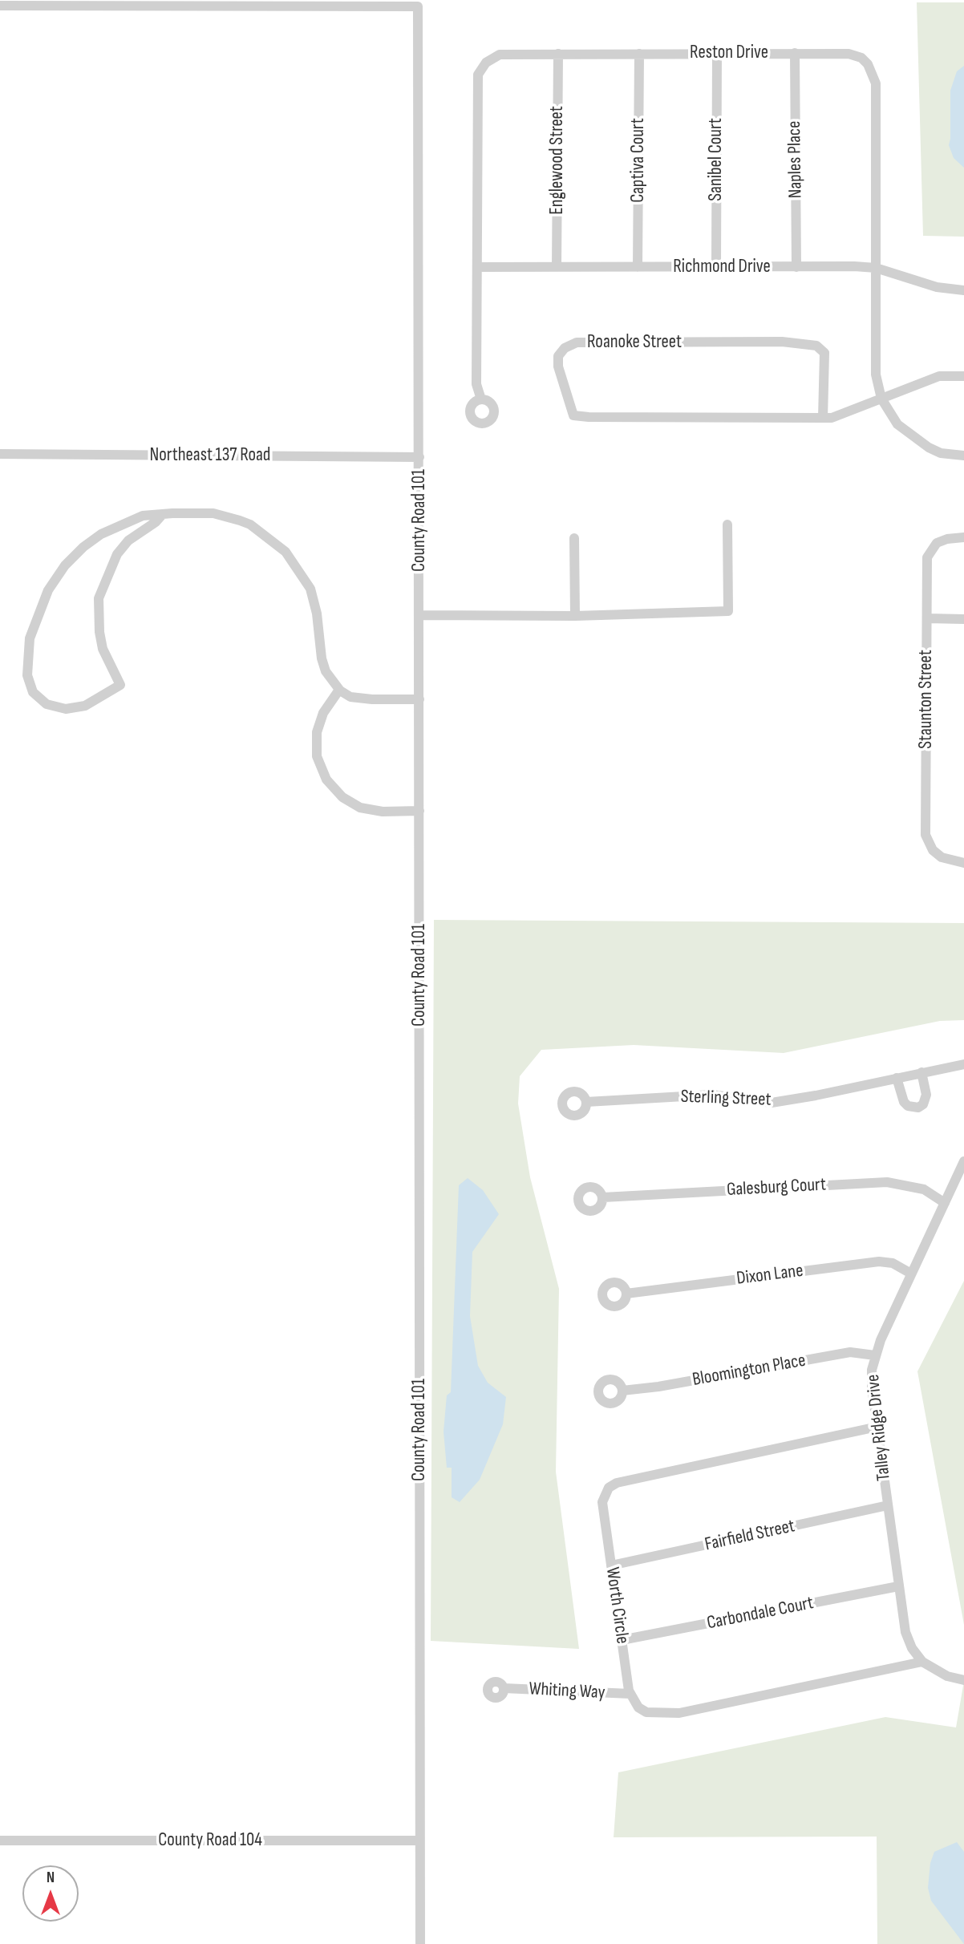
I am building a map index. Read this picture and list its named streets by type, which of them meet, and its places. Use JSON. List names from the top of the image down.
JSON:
{
  "streets": {
    "street": [
      "Reston Drive",
      "Sanibel Court",
      "Naples Place",
      "Englewood Street",
      "Captiva Court",
      "Richmond Drive",
      "Roanoke Street",
      "Northeast 137 Road",
      "County Road 101",
      "Staunton Street",
      "Sterling Street",
      "Galesburg Court",
      "Dixon Lane",
      "Bloomington Place",
      "Talley Ridge Drive",
      "Fairfield Street",
      "Worth Circle",
      "Carbondale Court",
      "Whiting Way",
      "County Road 104"
    ]
  },
  "crossings": [
    ["Reston Drive", "Sanibel Court"],
    ["Reston Drive", "Naples Place"],
    ["Reston Drive", "Englewood Street"],
    ["Reston Drive", "Captiva Court"],
    ["Reston Drive", "Richmond Drive"],
    ["Reston Drive", "Roanoke Street"],
    ["Sanibel Court", "Richmond Drive"],
    ["Naples Place", "Richmond Drive"],
    ["Englewood Street", "Richmond Drive"],
    ["Captiva Court", "Richmond Drive"],
    ["Northeast 137 Road", "County Road 101"],
    ["County Road 101", "County Road 104"],
    ["Galesburg Court", "Talley Ridge Drive"],
    ["Dixon Lane", "Talley Ridge Drive"],
    ["Bloomington Place", "Talley Ridge Drive"],
    ["Talley Ridge Drive", "Fairfield Street"],
    ["Talley Ridge Drive", "Worth Circle"],
    ["Talley Ridge Drive", "Carbondale Court"],
    ["Fairfield Street", "Worth Circle"],
    ["Worth Circle", "Carbondale Court"],
    ["Worth Circle", "Whiting Way"]
  ],
  "north": "top"
}
